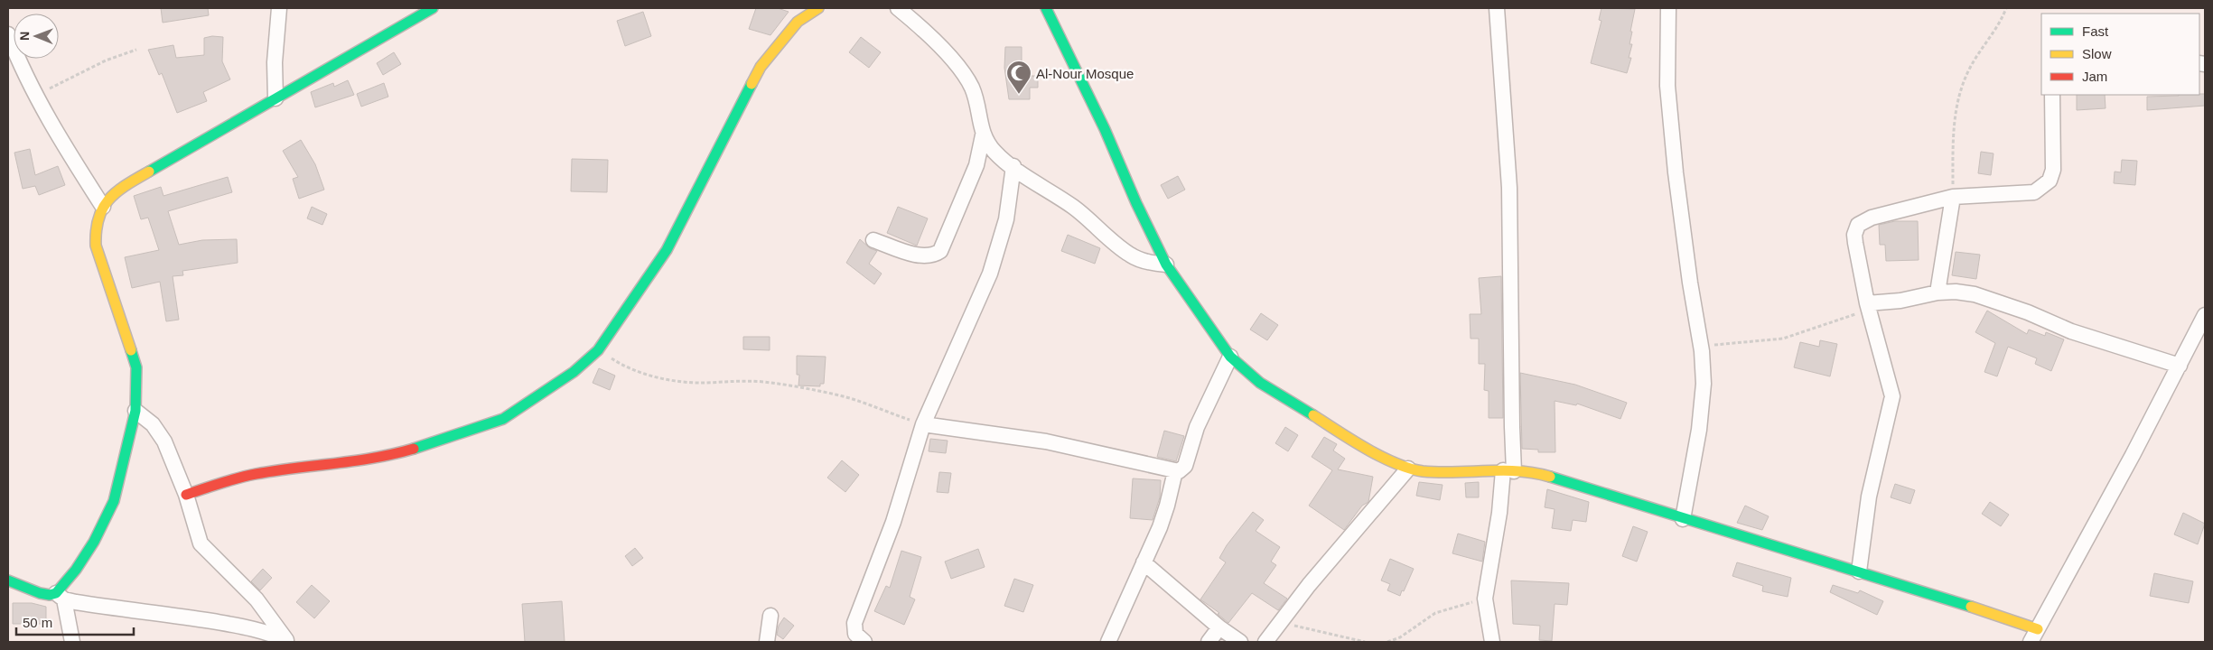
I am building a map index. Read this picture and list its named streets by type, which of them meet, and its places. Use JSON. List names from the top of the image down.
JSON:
{
  "places": {
    "mosque": ["Al-Nour Mosque"]
  },
  "legend": ["Fast", "Slow", "Jam"],
  "scale_bar": "50 m",
  "north": "left"
}
